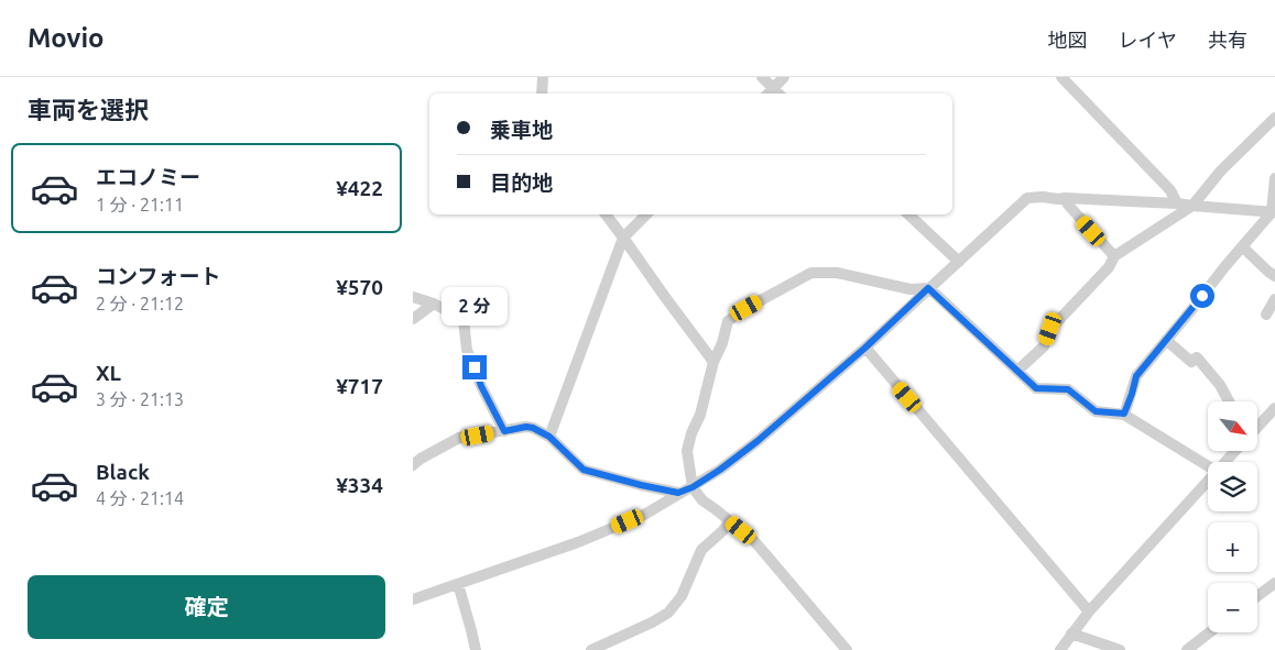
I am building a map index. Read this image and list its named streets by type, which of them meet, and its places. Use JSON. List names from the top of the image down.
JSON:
{
  "north": "bottom right",
  "page": {
    "header": "Movio",
    "nav": ["地図", "レイヤ", "共有"],
    "heading": "車両を選択",
    "banner": ["乗車地", "目的地"],
    "list": [
      {
        "name": "エコノミー",
        "note": "1 分 · 21:11",
        "value": "¥422"
      },
      {
        "name": "コンフォート",
        "note": "2 分 · 21:12",
        "value": "¥570"
      },
      {
        "name": "XL",
        "note": "3 分 · 21:13",
        "value": "¥717"
      },
      {
        "name": "Black",
        "note": "4 分 · 21:14",
        "value": "¥334"
      }
    ],
    "bubble": "2 分",
    "map_buttons": ["+", "−"],
    "buttons": "確定"
  }
}
